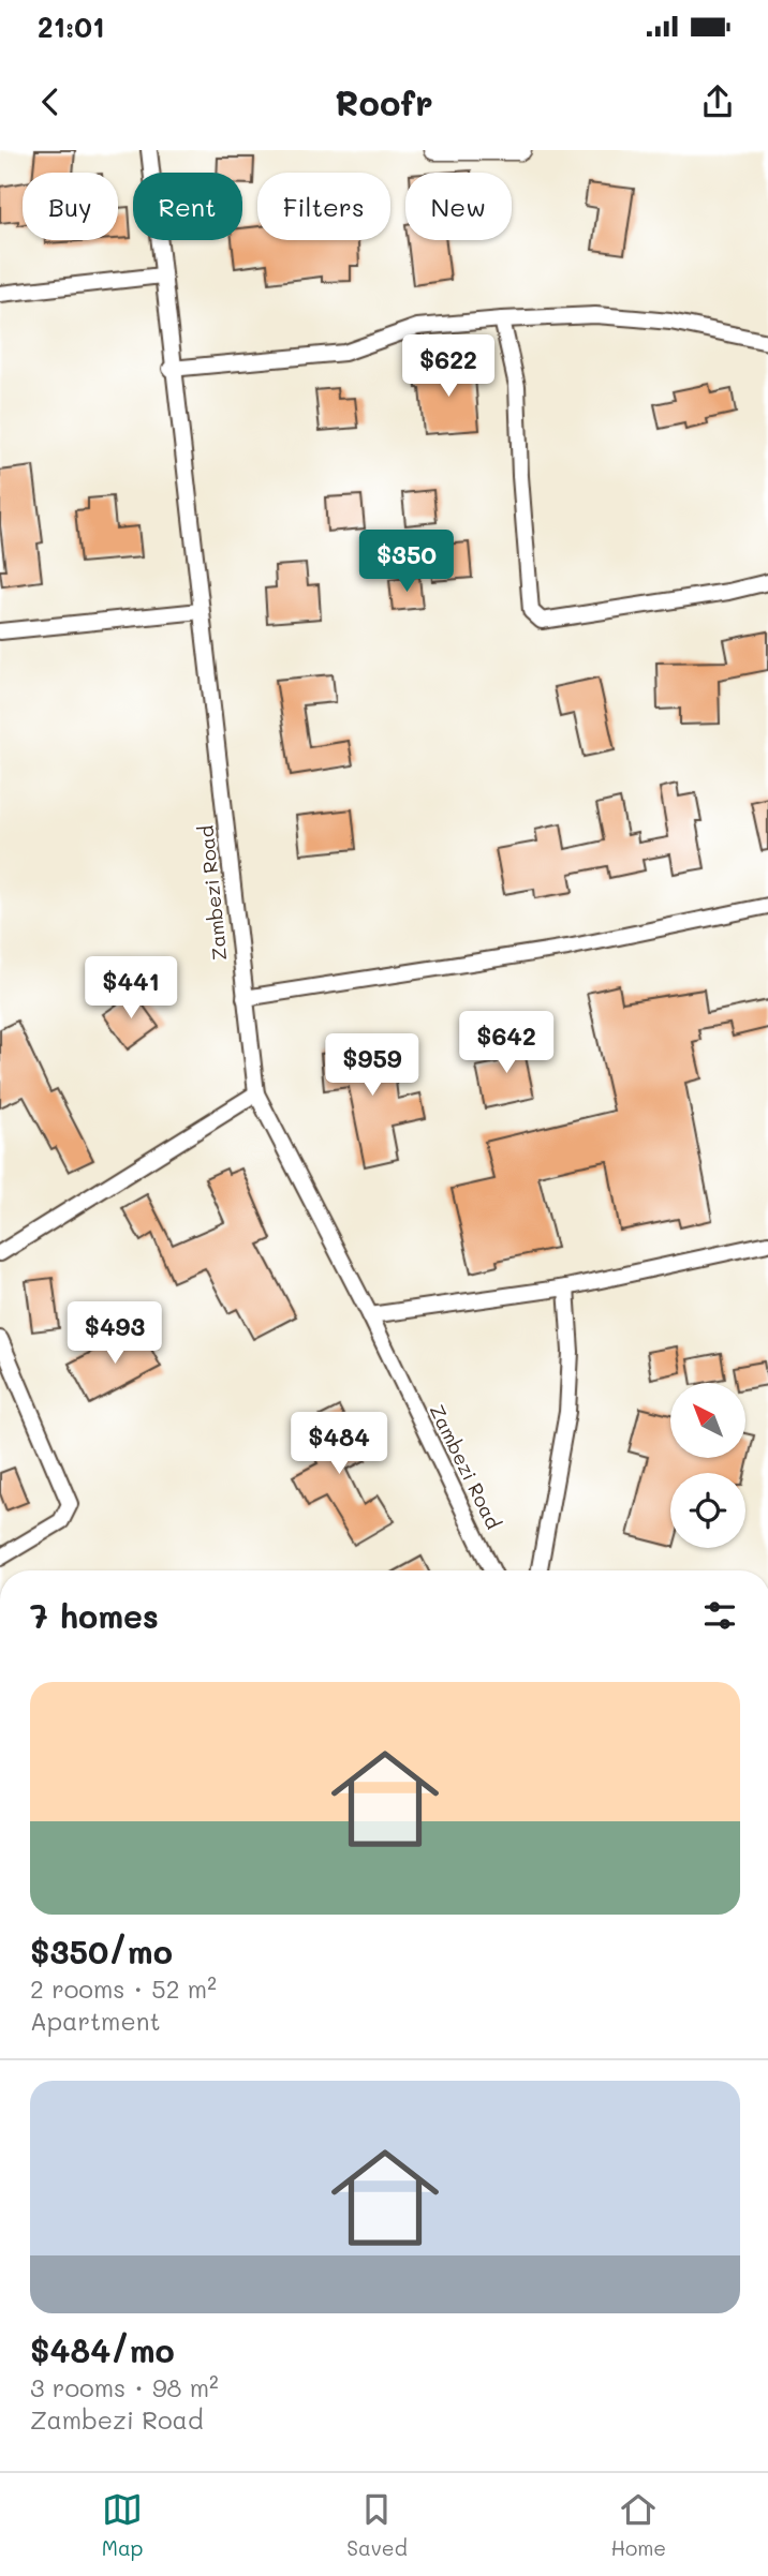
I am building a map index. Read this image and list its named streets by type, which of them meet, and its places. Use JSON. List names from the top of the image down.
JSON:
{
  "streets": {
    "street": ["Zambezi Road"]
  },
  "north": "top left",
  "page": {
    "status": "21:01",
    "header": "Roofr",
    "chip": [
      "Buy",
      "Rent",
      "Filters",
      "New"
    ],
    "price": [
      "$622",
      "$350",
      "$441",
      "$642",
      "$959",
      "$493",
      "$484"
    ],
    "heading": "7 homes",
    "list": [
      {
        "name": "$350/mo",
        "note": "2 rooms · 52 m² · Apartment"
      },
      {
        "name": "$484/mo",
        "note": "3 rooms · 98 m² · Zambezi Road"
      }
    ],
    "tabs": ["Map", "Saved", "Home"]
  }
}
